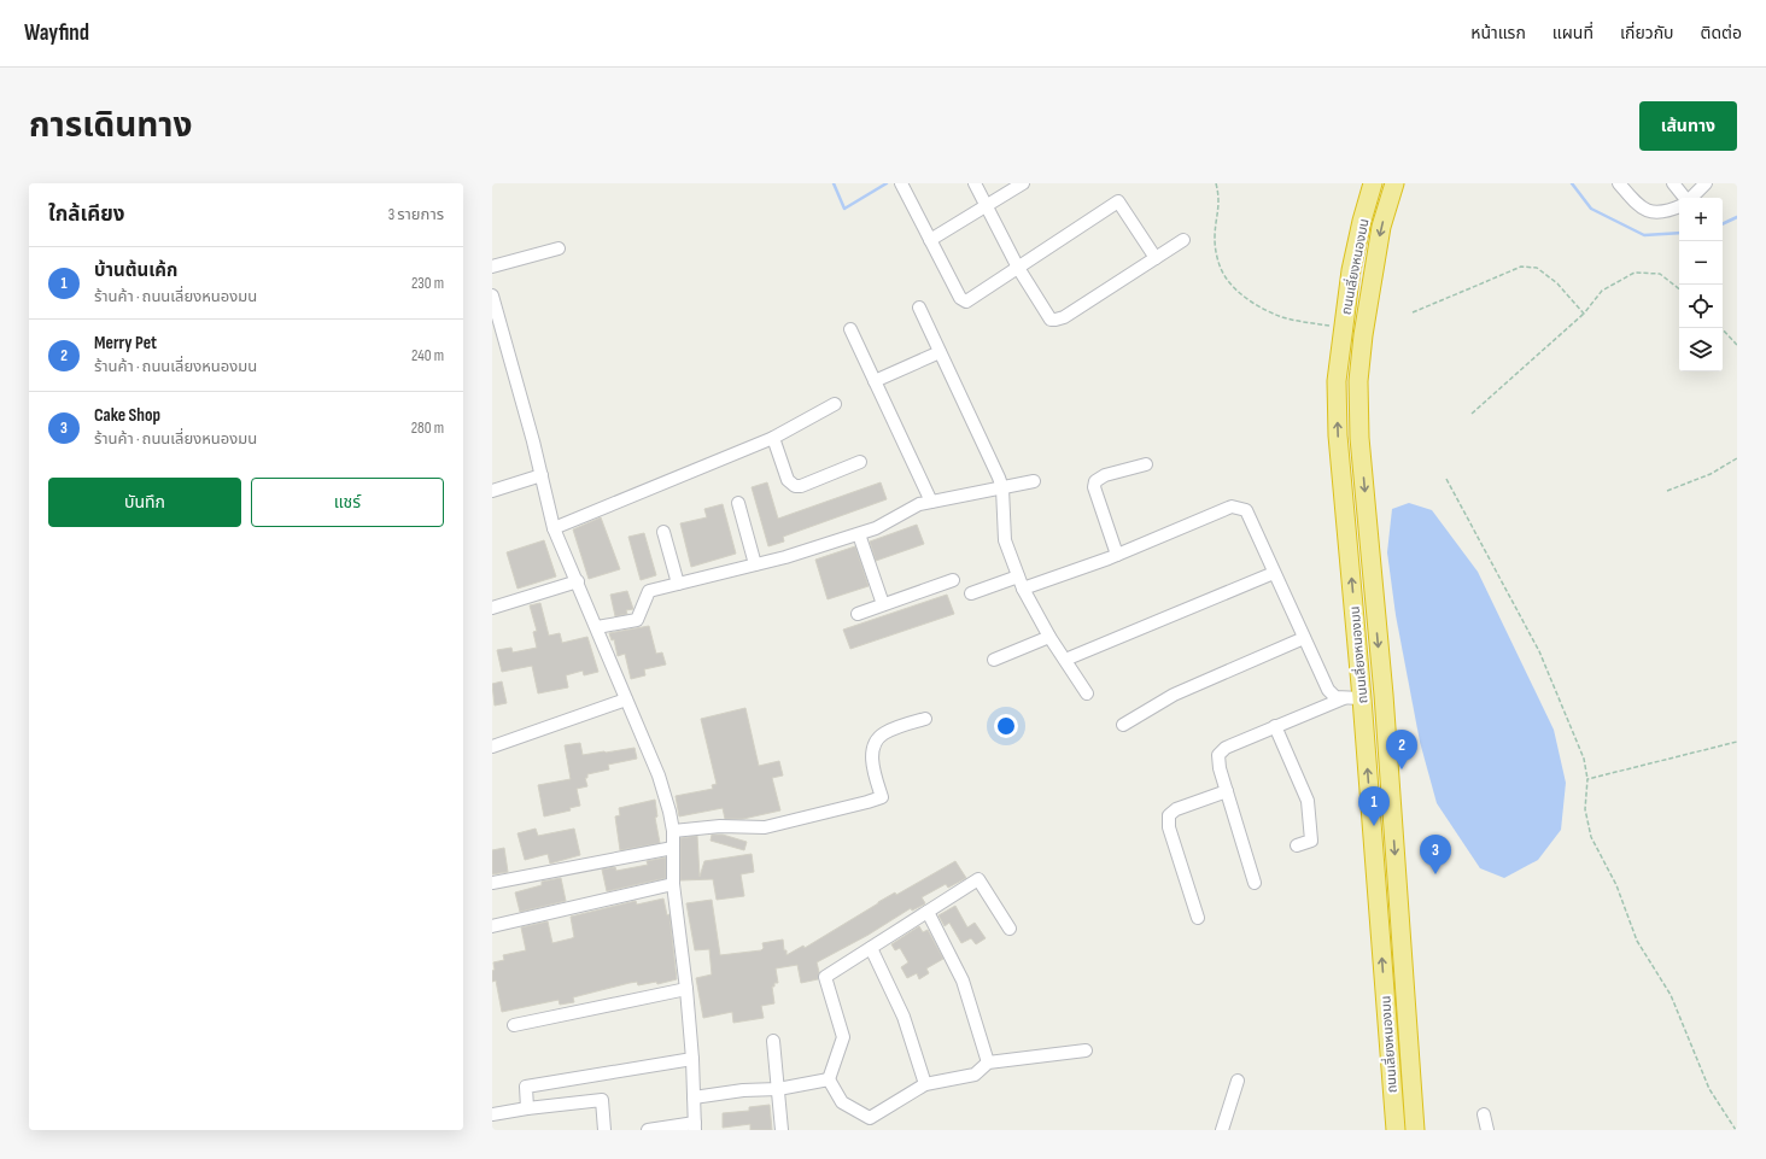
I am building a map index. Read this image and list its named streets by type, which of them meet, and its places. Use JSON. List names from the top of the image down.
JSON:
{
  "streets": {
    "highway": ["ถนนเลี่ยงหนองมน"]
  },
  "page": {
    "header": "Wayfind",
    "nav": [
      "หน้าแรก",
      "แผนที่",
      "เกี่ยวกับ",
      "ติดต่อ"
    ],
    "title": "การเดินทาง",
    "buttons": [
      "เส้นทาง",
      ["บันทึก", "แชร์"]
    ],
    "heading": ["ใกล้เคียง", "3 รายการ"],
    "map_buttons": ["+", "−"],
    "list": [
      {
        "mark": "1",
        "name": "บ้านต้นเค้ก",
        "note": "ร้านค้า · ถนนเลี่ยงหนองมน",
        "value": "230 m"
      },
      {
        "mark": "2",
        "name": "Merry Pet",
        "note": "ร้านค้า · ถนนเลี่ยงหนองมน",
        "value": "240 m"
      },
      {
        "mark": "3",
        "name": "Cake Shop",
        "note": "ร้านค้า · ถนนเลี่ยงหนองมน",
        "value": "280 m"
      }
    ],
    "pins": ["2", "1", "3"]
  }
}
